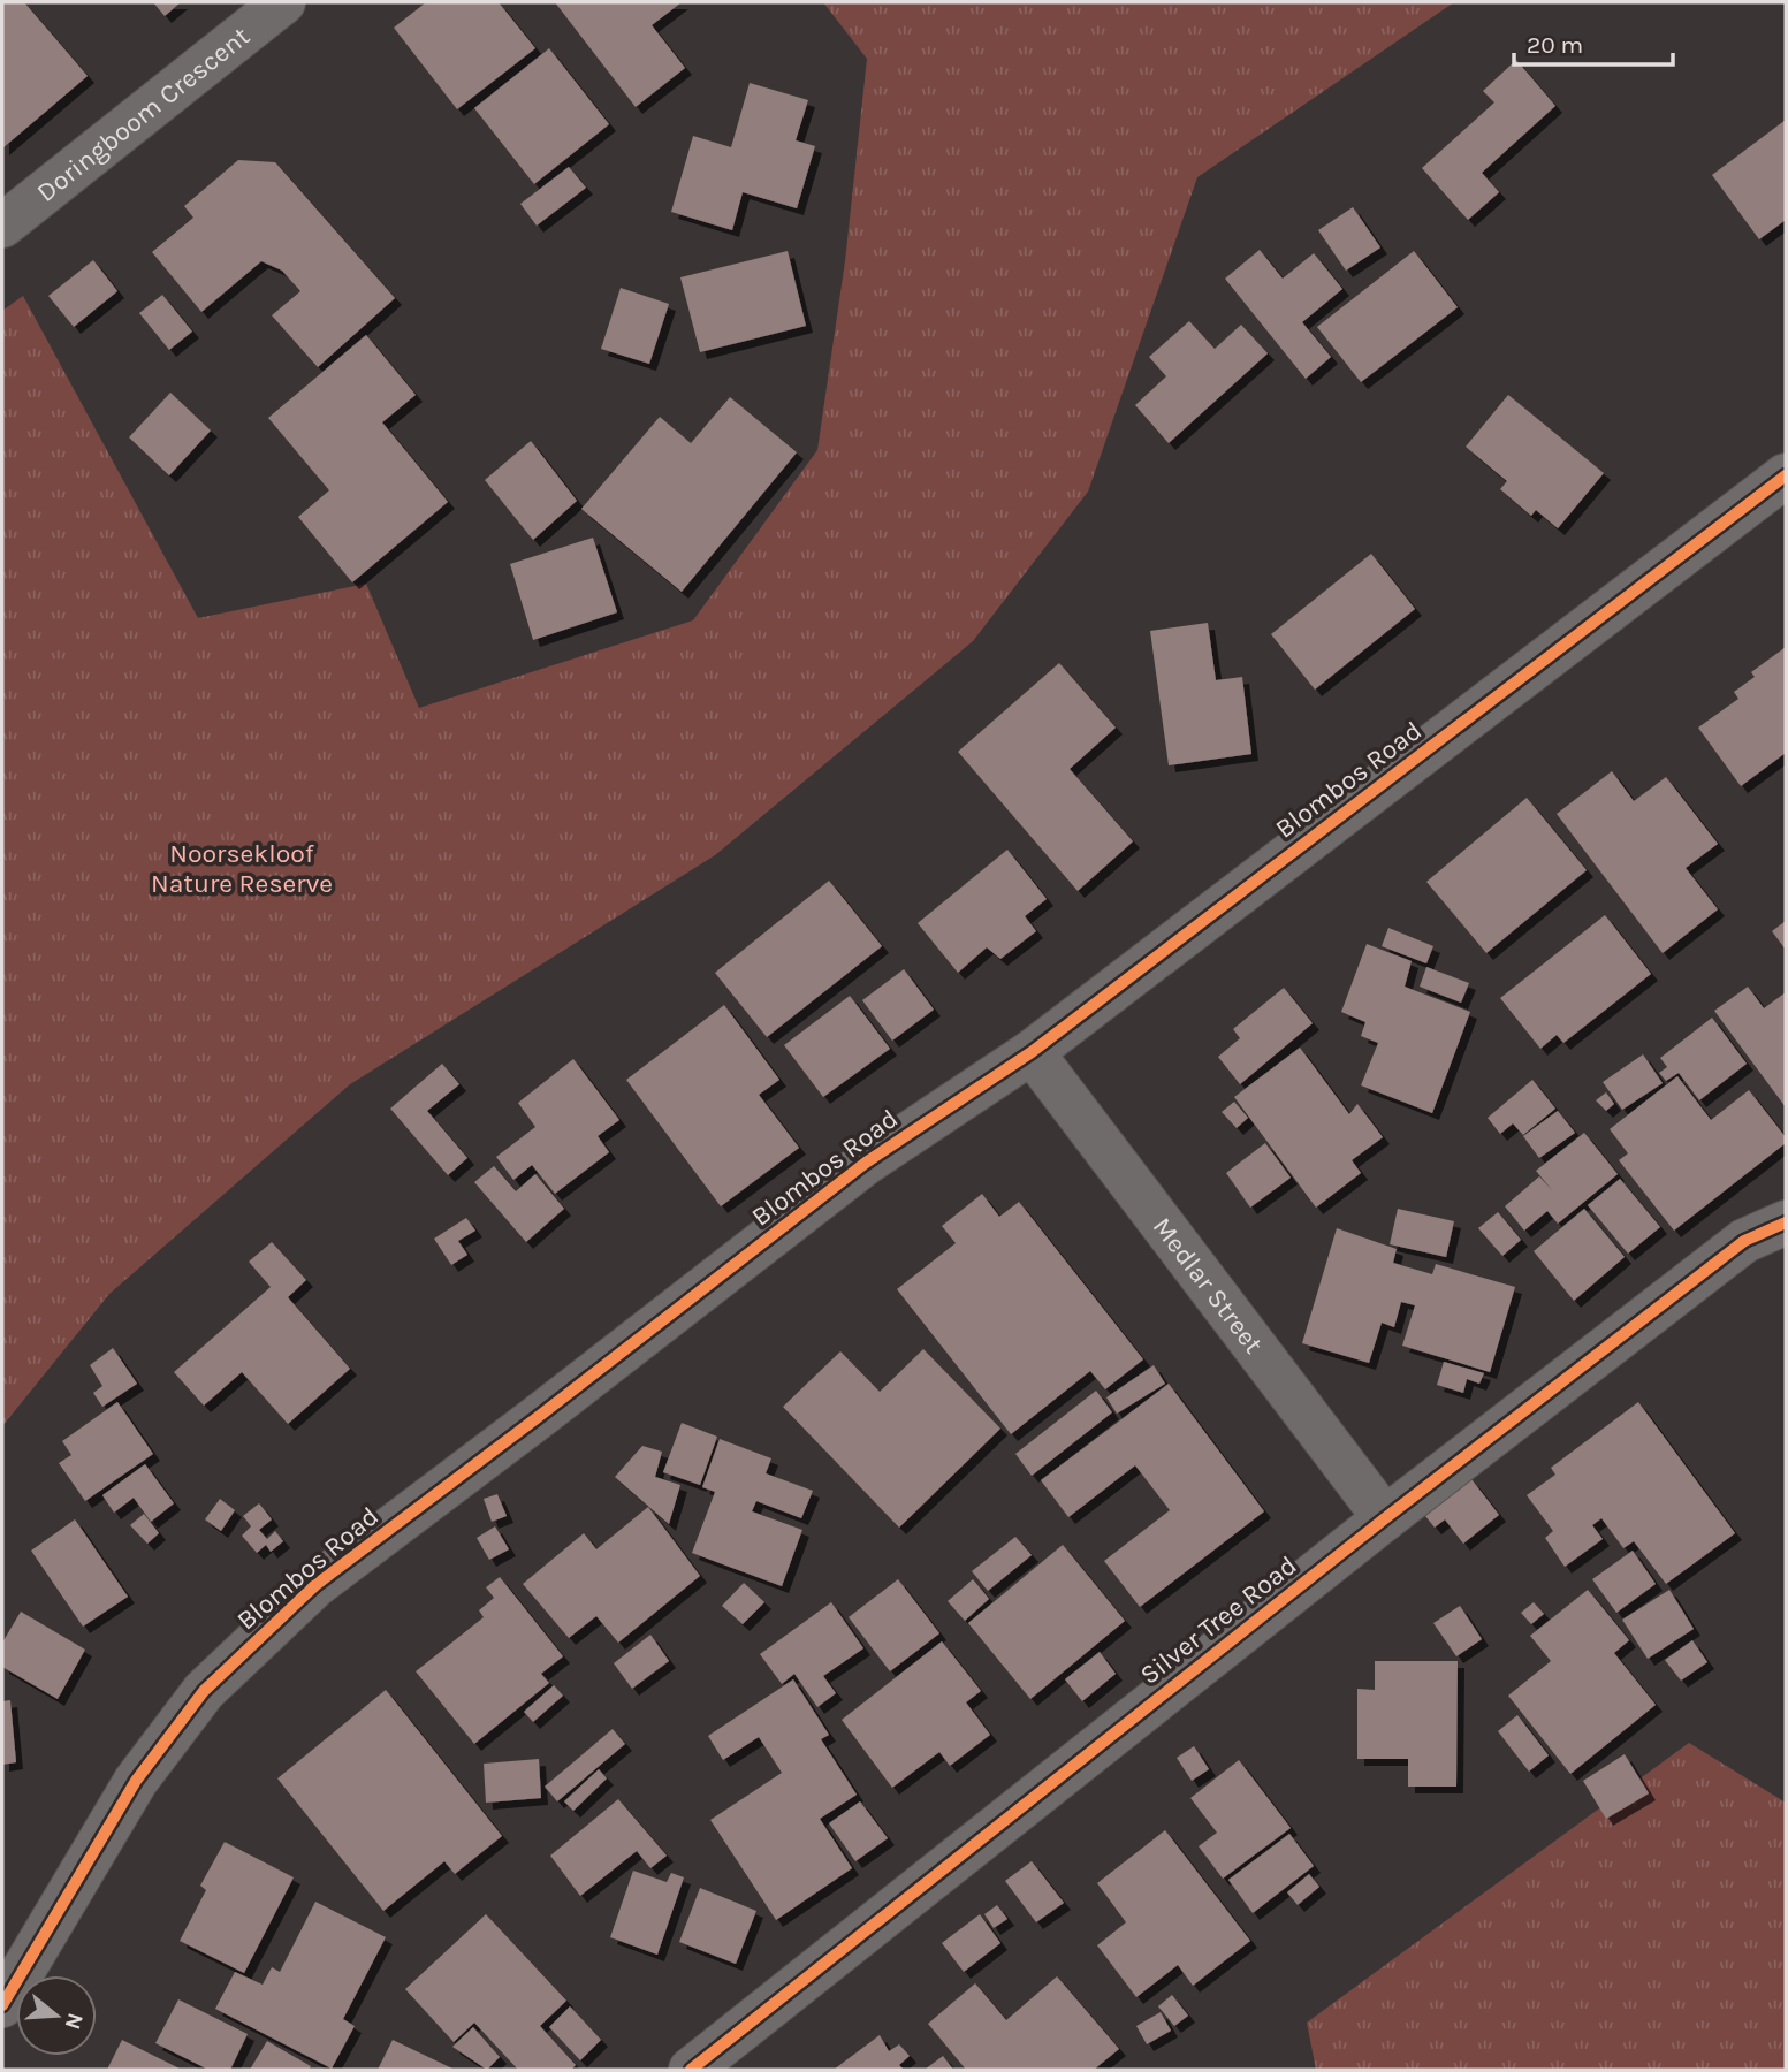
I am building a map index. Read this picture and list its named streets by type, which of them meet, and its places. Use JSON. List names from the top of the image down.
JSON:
{
  "streets": {
    "street": [
      "Doringboom Crescent",
      "Blombos Road",
      "Medlar Street",
      "Silver Tree Road"
    ]
  },
  "crossings": [
    ["Blombos Road", "Medlar Street"],
    ["Medlar Street", "Silver Tree Road"]
  ],
  "parks": ["Noorsekloof Nature Reserve"],
  "scale_bar": "20 m",
  "north": "right"
}
